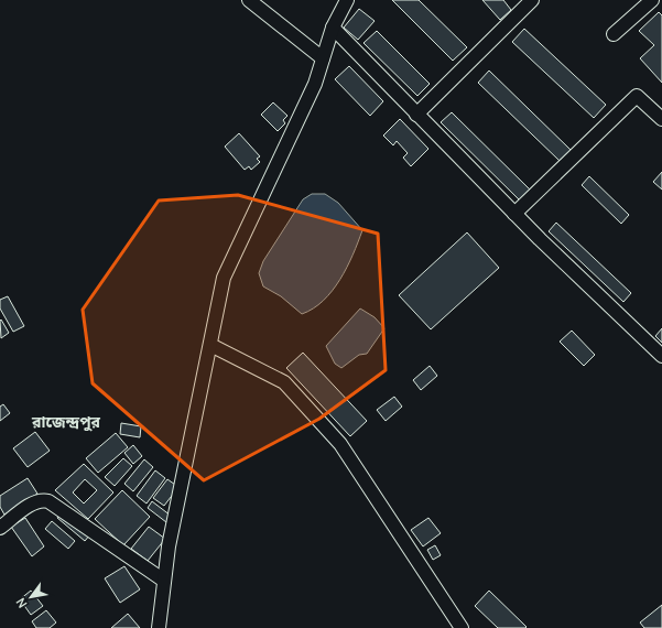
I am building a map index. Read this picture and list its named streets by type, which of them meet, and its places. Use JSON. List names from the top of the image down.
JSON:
{
  "districts": ["রাজেন্দ্রপুর"],
  "north": "bottom left"
}
